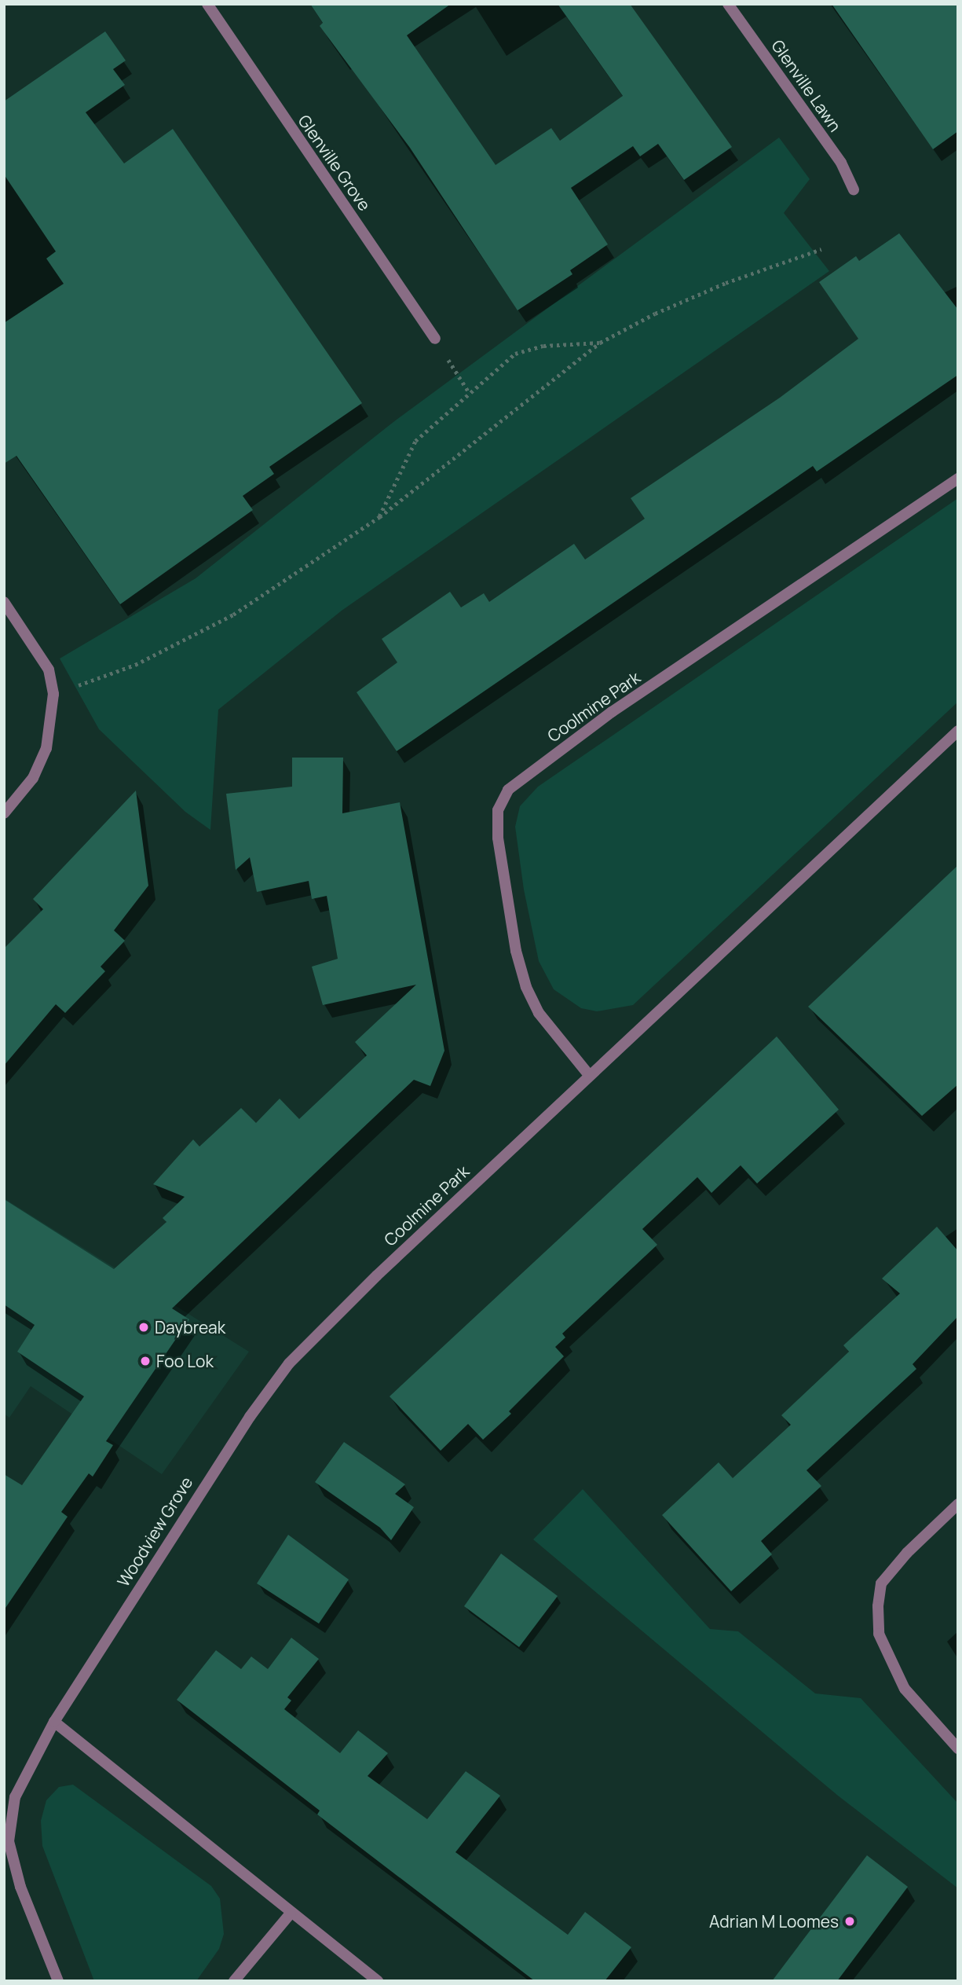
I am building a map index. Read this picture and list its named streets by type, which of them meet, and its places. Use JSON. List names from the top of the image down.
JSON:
{
  "streets": {
    "street": [
      "Glenville Lawn",
      "Glenville Grove",
      "Coolmine Park",
      "Woodview Grove"
    ]
  },
  "crossings": [
    ["Coolmine Park", "Woodview Grove"]
  ],
  "places": ["Daybreak", "Foo Lok", "Adrian M Loomes"]
}
